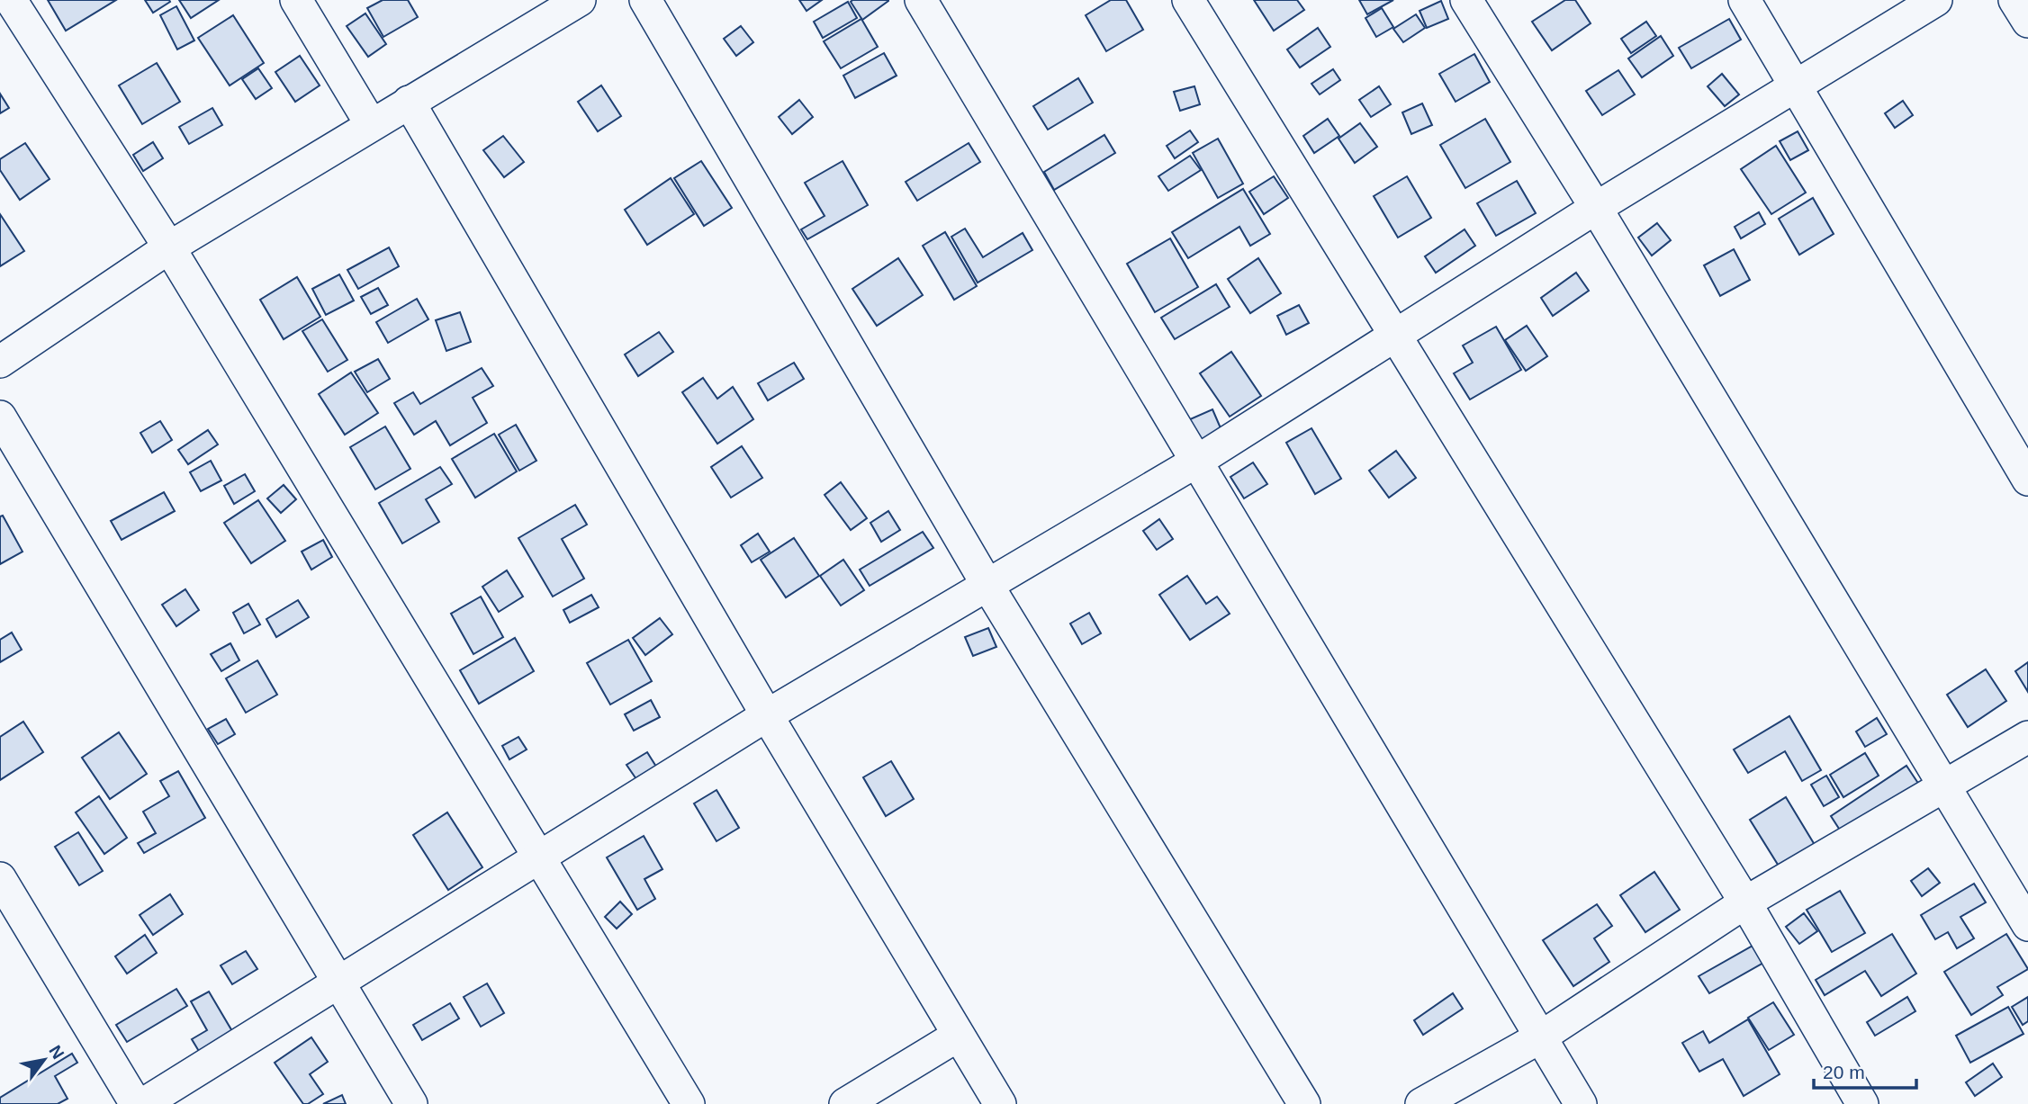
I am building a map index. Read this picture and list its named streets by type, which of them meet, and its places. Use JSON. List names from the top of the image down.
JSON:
{
  "scale_bar": "20 m",
  "north": "top right"
}
